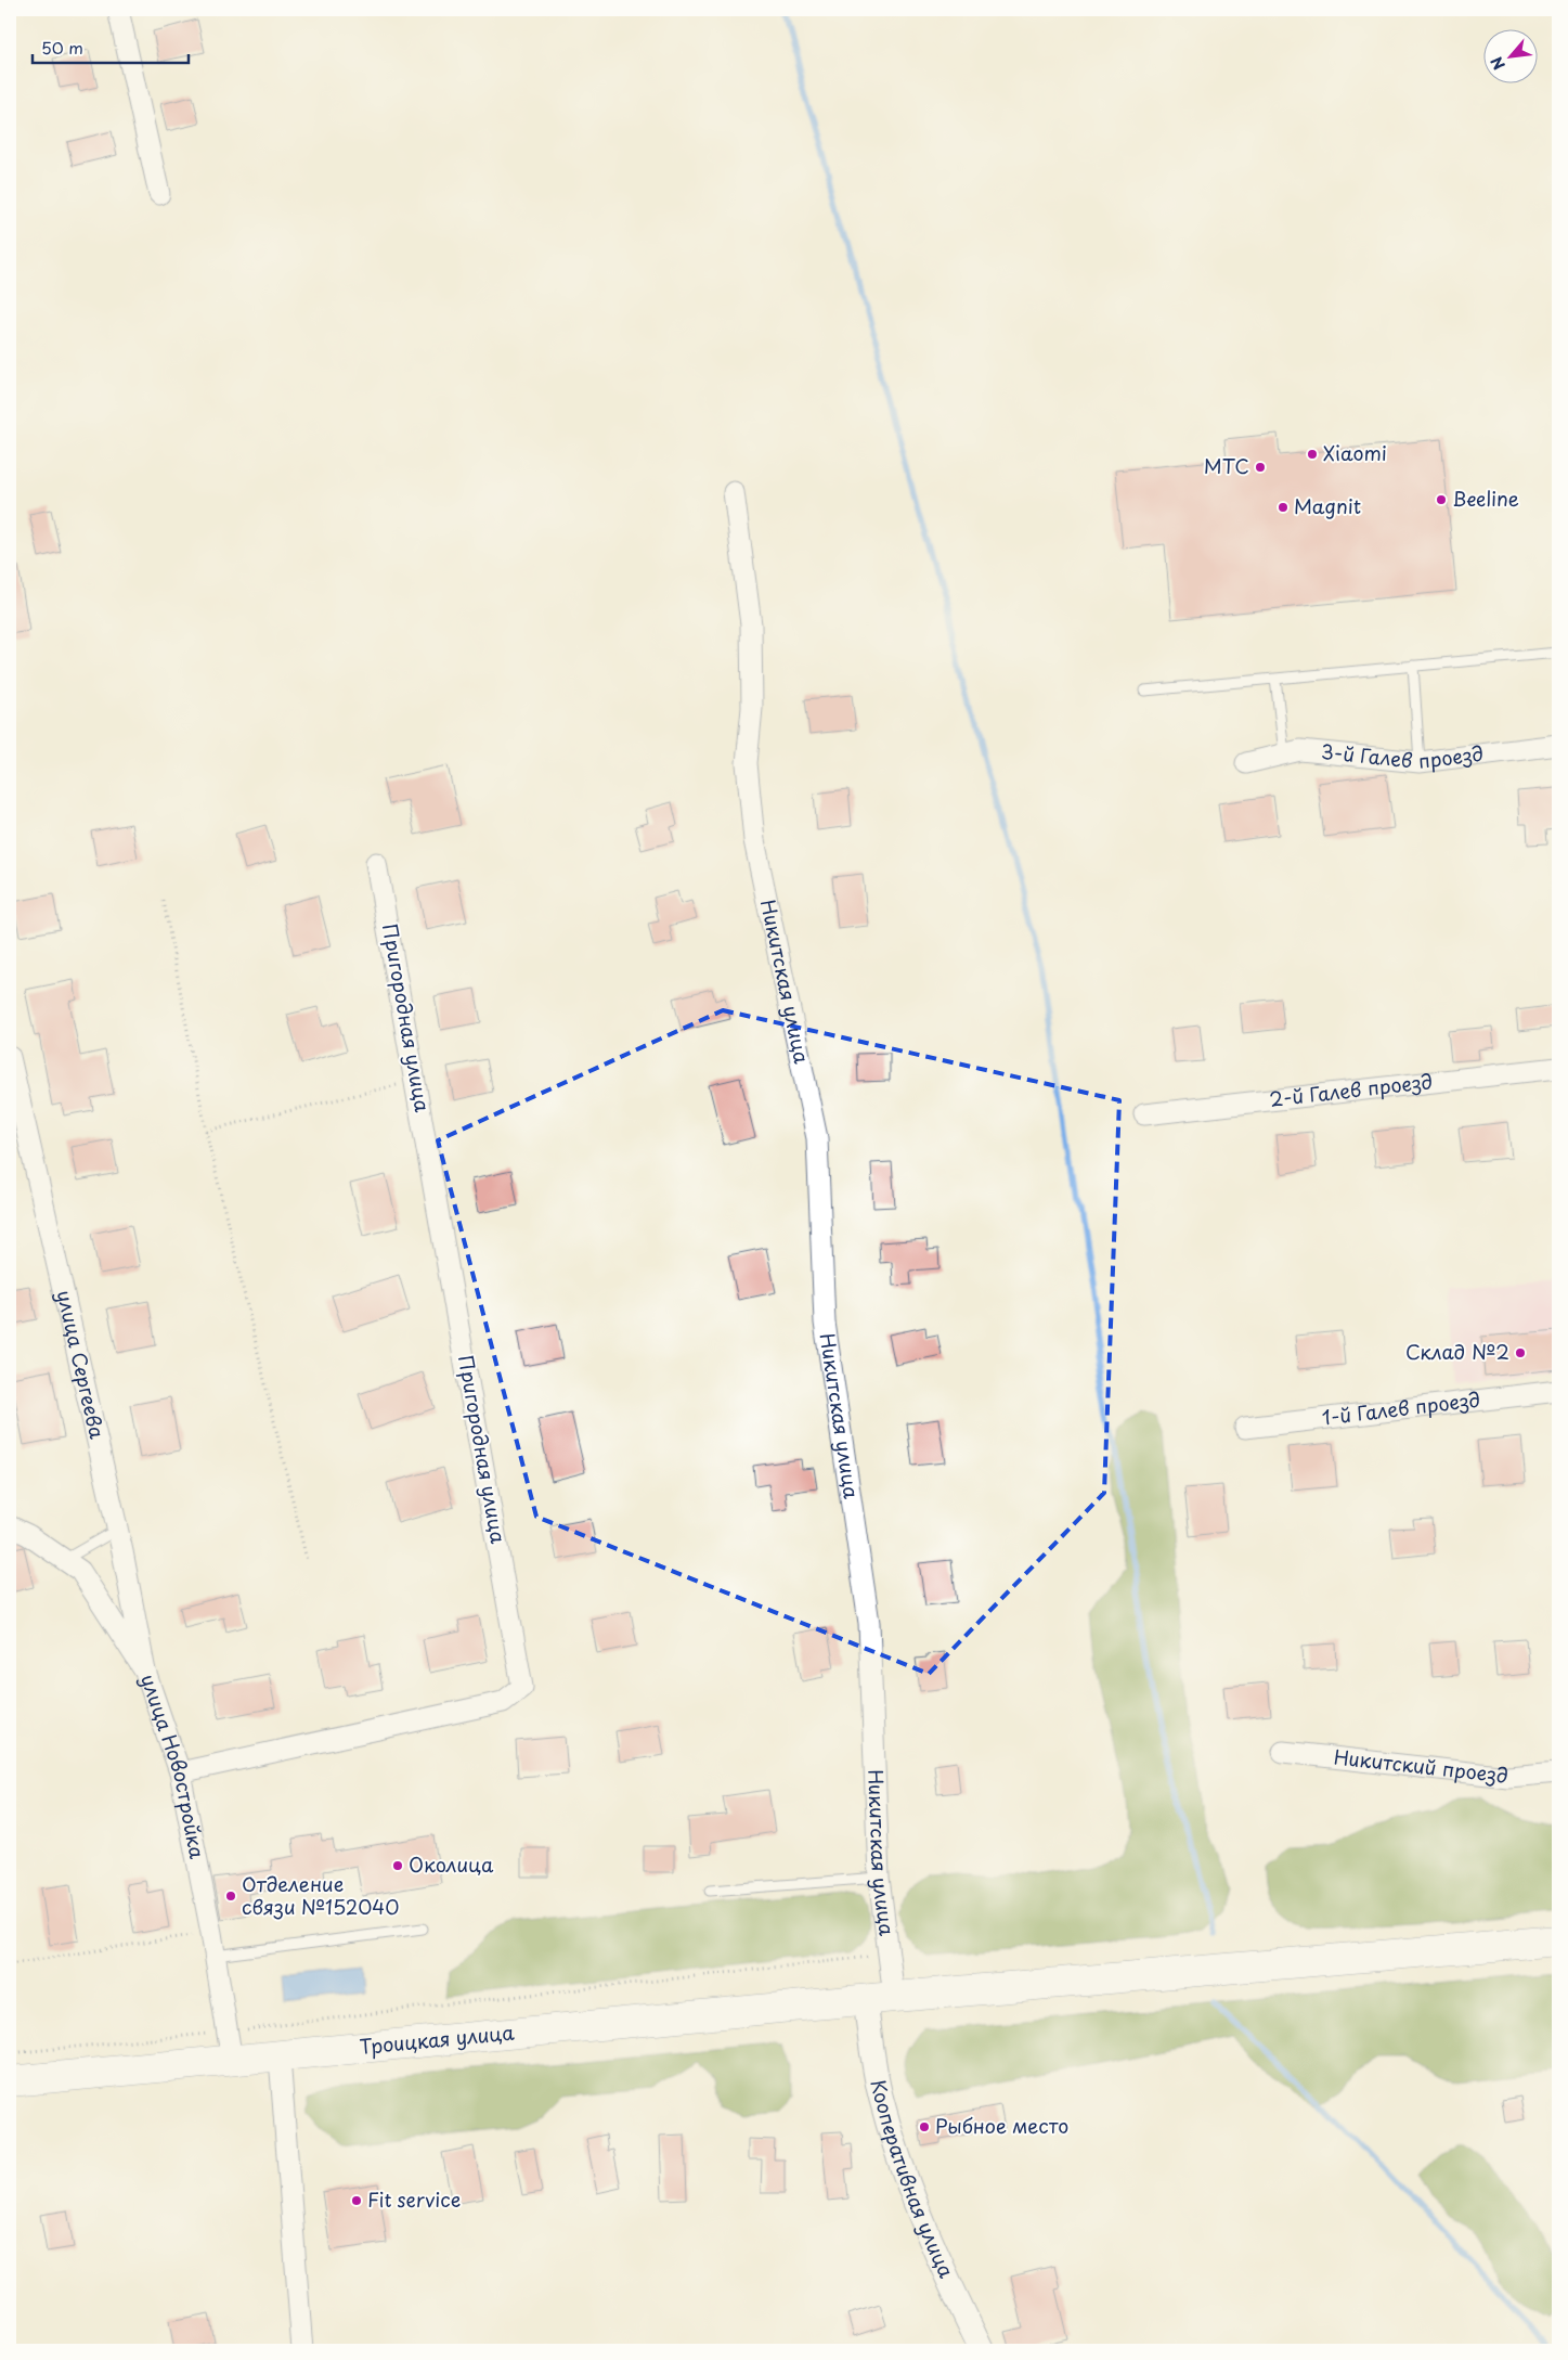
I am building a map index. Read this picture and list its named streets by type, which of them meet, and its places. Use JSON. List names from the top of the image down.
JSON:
{
  "streets": {
    "main road": ["Троицкая улица"],
    "street": [
      "3-й Галев проезд",
      "Никитская улица",
      "Пригородная улица",
      "2-й Галев проезд",
      "улица Сергеева",
      "1-й Галев проезд",
      "Никитский проезд",
      "улица Новостройка",
      "Кооперативная улица"
    ]
  },
  "crossings": [
    ["Никитская улица", "Троицкая улица"],
    ["Никитская улица", "Кооперативная улица"],
    ["Пригородная улица", "улица Новостройка"],
    ["улица Сергеева", "улица Новостройка"],
    ["улица Новостройка", "Троицкая улица"],
    ["Троицкая улица", "Кооперативная улица"]
  ],
  "places": [
    "Xiaomi",
    "МТС",
    "Beeline",
    "Magnit",
    "Склад №2",
    "Околица",
    "Отделение связи №152040",
    "Рыбное место",
    "Fit service"
  ],
  "scale_bar": "50 m",
  "north": "bottom left"
}
